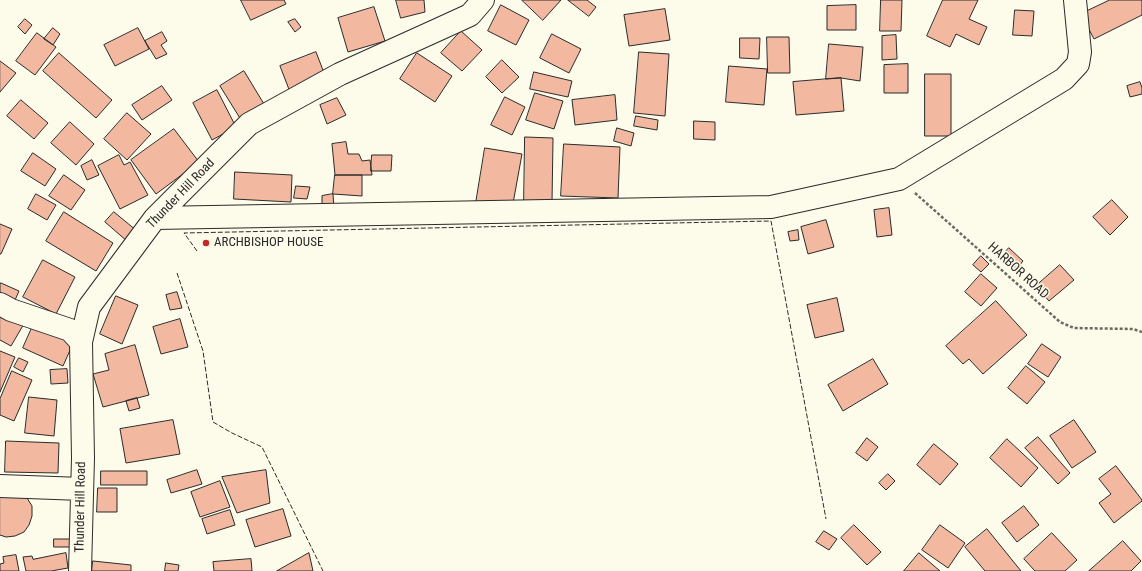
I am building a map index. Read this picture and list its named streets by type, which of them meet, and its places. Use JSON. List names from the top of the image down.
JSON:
{
  "streets": {
    "street": ["Thunder Hill Road"],
    "path": ["HARBOR ROAD"]
  },
  "places": ["ARCHBISHOP HOUSE"]
}
